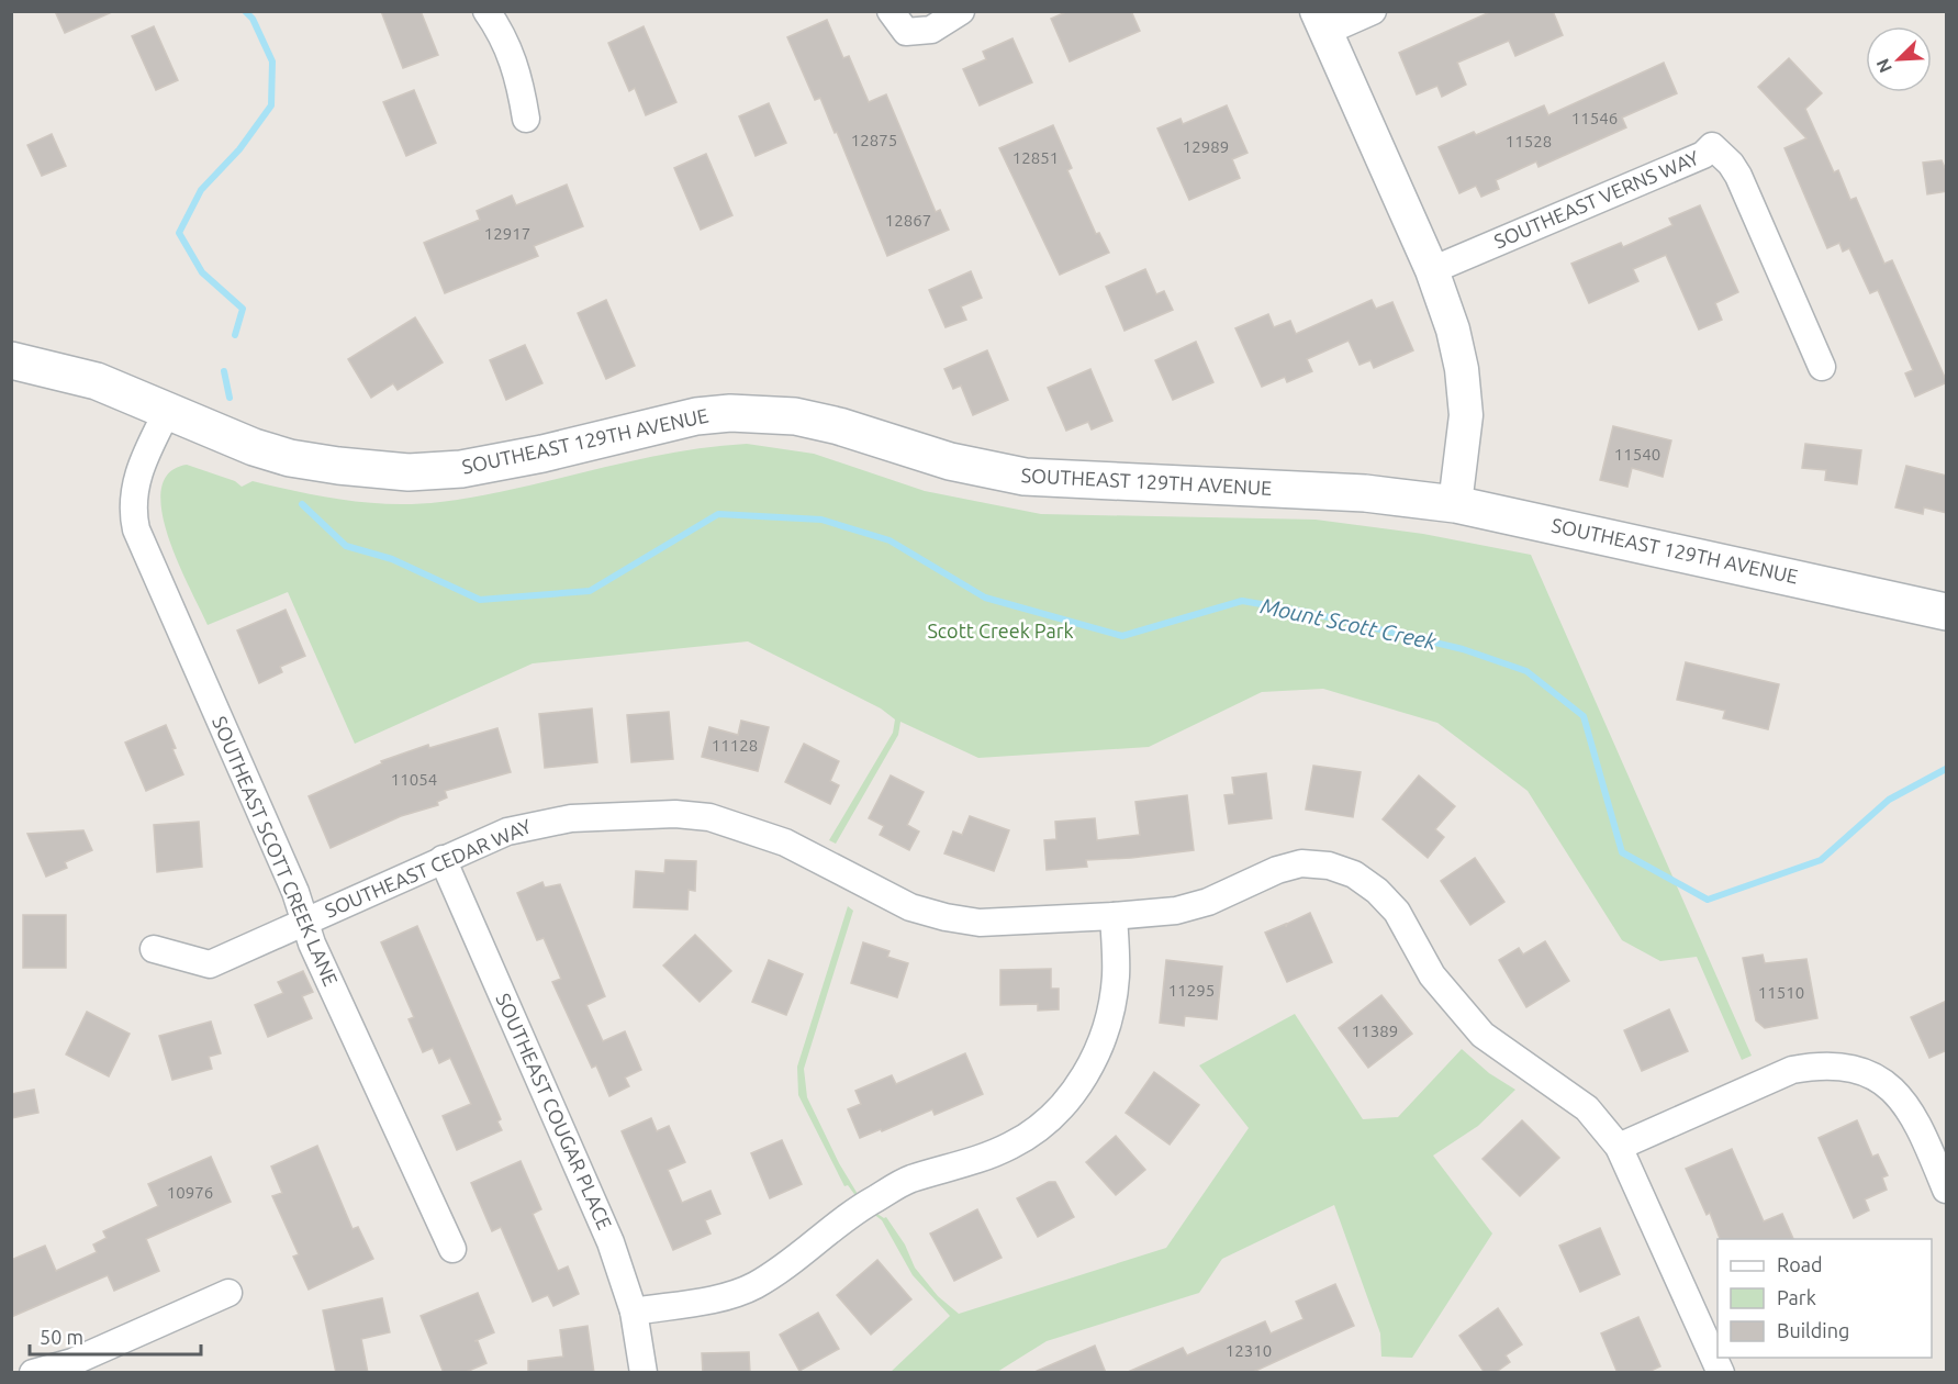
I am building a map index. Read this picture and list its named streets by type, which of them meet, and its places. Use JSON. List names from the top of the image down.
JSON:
{
  "streets": {
    "main road": ["SOUTHEAST 129TH AVENUE"],
    "street": [
      "SOUTHEAST VERNS WAY",
      "SOUTHEAST SCOTT CREEK LANE",
      "SOUTHEAST CEDAR WAY",
      "SOUTHEAST COUGAR PLACE"
    ]
  },
  "crossings": [
    ["SOUTHEAST 129TH AVENUE", "SOUTHEAST SCOTT CREEK LANE"],
    ["SOUTHEAST SCOTT CREEK LANE", "SOUTHEAST CEDAR WAY"],
    ["SOUTHEAST CEDAR WAY", "SOUTHEAST COUGAR PLACE"]
  ],
  "water": ["Mount Scott Creek"],
  "parks": ["Scott Creek Park"],
  "house_numbers": [
    "11546",
    "12875",
    "11528",
    "12989",
    "12851",
    "12867",
    "12917",
    "11540",
    "11128",
    "11054",
    "11295",
    "11510",
    "11389",
    "10976",
    "12310"
  ],
  "legend": ["Road", "Park", "Building"],
  "scale_bar": "50 m",
  "north": "bottom left"
}
